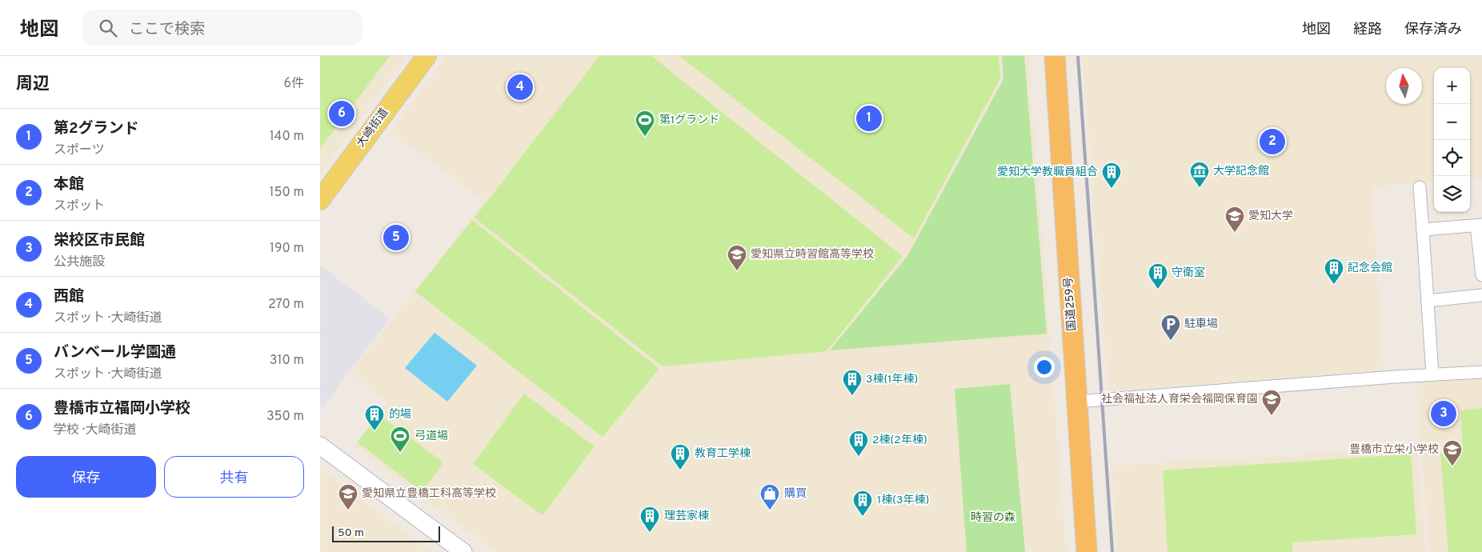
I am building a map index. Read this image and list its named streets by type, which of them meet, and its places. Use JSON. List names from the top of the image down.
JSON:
{
  "streets": {
    "highway": ["国道259号"],
    "main road": ["大崎街道"]
  },
  "parks": ["時習の森"],
  "places": {
    "sports": ["第1グランド", "弓道場"],
    "museum": ["大学記念館"],
    "building": [
      "愛知大学教職員組合",
      "記念会館",
      "守衛室",
      "3棟(1年棟)",
      "的場",
      "2棟(2年棟)",
      "教育工学棟",
      "1棟(3年棟)",
      "理芸家棟"
    ],
    "school or university": [
      "愛知大学",
      "愛知県立時習館高等学校",
      "社会福祉法人育栄会福岡保育園",
      "豊橋市立栄小学校",
      "愛知県立豊橋工科高等学校"
    ],
    "parking": ["駐車場"],
    "shop": ["購買"]
  },
  "scale_bar": "50 m",
  "north": "top",
  "page": {
    "header": "地図",
    "search": "ここで検索",
    "nav": ["地図", "経路", "保存済み"],
    "heading": ["周辺", "6件"],
    "map_buttons": ["+", "−"],
    "pins": [
      "4",
      "6",
      "1",
      "2",
      "5",
      "3"
    ],
    "list": [
      {
        "mark": "1",
        "name": "第2グランド",
        "note": "スポーツ",
        "value": "140 m"
      },
      {
        "mark": "2",
        "name": "本館",
        "note": "スポット",
        "value": "150 m"
      },
      {
        "mark": "3",
        "name": "栄校区市民館",
        "note": "公共施設",
        "value": "190 m"
      },
      {
        "mark": "4",
        "name": "西館",
        "note": "スポット · 大崎街道",
        "value": "270 m"
      },
      {
        "mark": "5",
        "name": "バンベール学園通",
        "note": "スポット · 大崎街道",
        "value": "310 m"
      },
      {
        "mark": "6",
        "name": "豊橋市立福岡小学校",
        "note": "学校 · 大崎街道",
        "value": "350 m"
      }
    ],
    "buttons": ["保存", "共有"],
    "scale": "50 m"
  }
}
